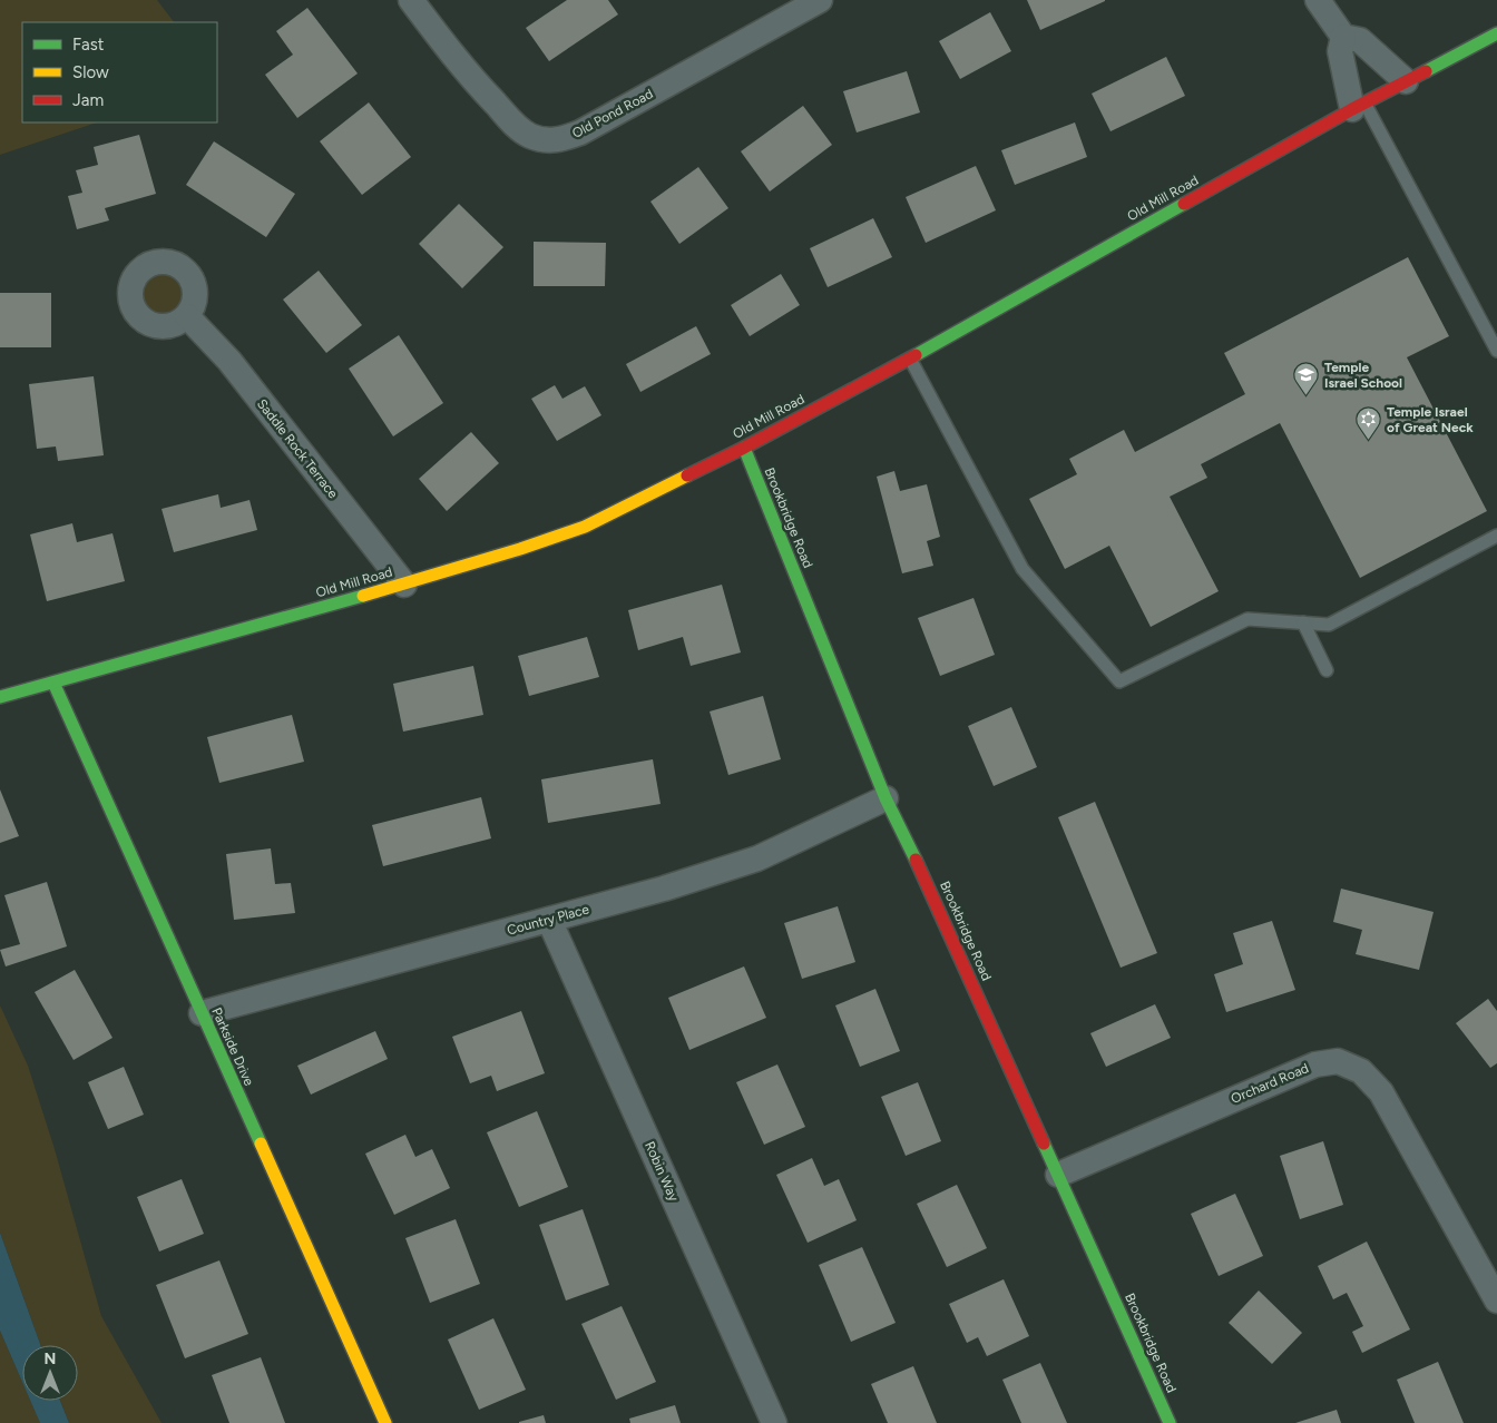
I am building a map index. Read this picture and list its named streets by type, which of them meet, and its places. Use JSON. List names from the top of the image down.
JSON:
{
  "streets": {
    "street": [
      "Old Pond Road",
      "Old Mill Road",
      "Saddle Rock Terrace",
      "Brookbridge Road",
      "Country Place",
      "Parkside Drive",
      "Orchard Road",
      "Robin Way"
    ]
  },
  "crossings": [
    ["Old Mill Road", "Saddle Rock Terrace"],
    ["Old Mill Road", "Brookbridge Road"],
    ["Old Mill Road", "Parkside Drive"],
    ["Brookbridge Road", "Country Place"],
    ["Brookbridge Road", "Orchard Road"],
    ["Country Place", "Parkside Drive"],
    ["Country Place", "Robin Way"]
  ],
  "places": {
    "school or university": ["Temple Israel School"],
    "synagogue": ["Temple Israel of Great Neck"]
  },
  "legend": ["Fast", "Slow", "Jam"],
  "north": "top"
}
